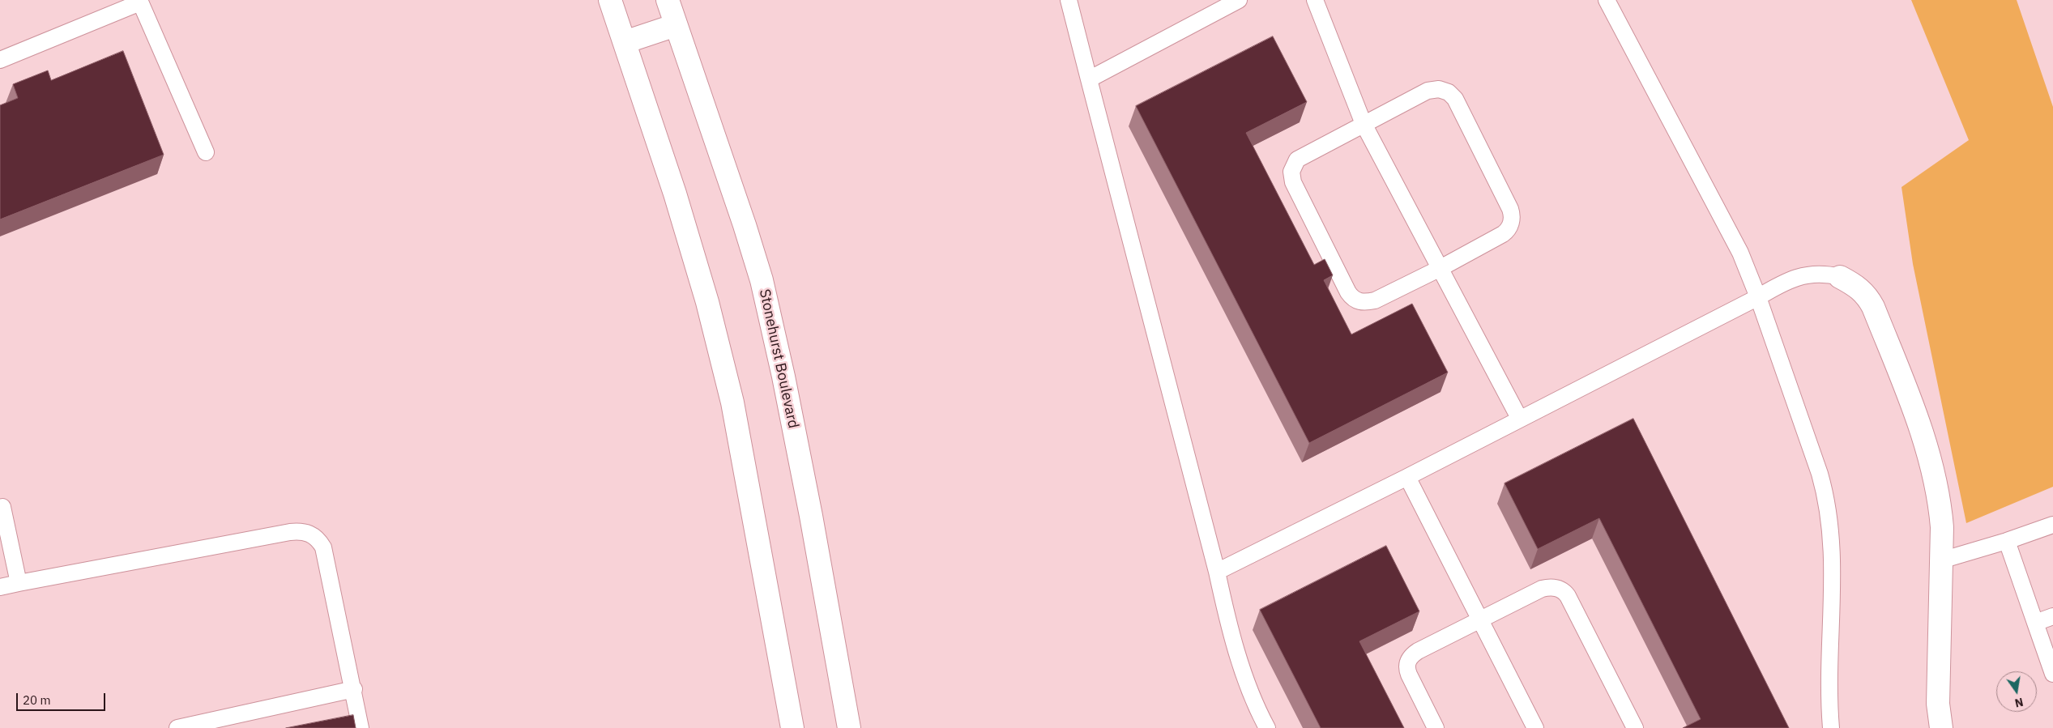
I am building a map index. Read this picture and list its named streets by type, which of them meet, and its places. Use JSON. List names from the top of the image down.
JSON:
{
  "streets": {
    "street": ["Stonehurst Boulevard"]
  },
  "scale_bar": "20 m",
  "north": "bottom"
}
